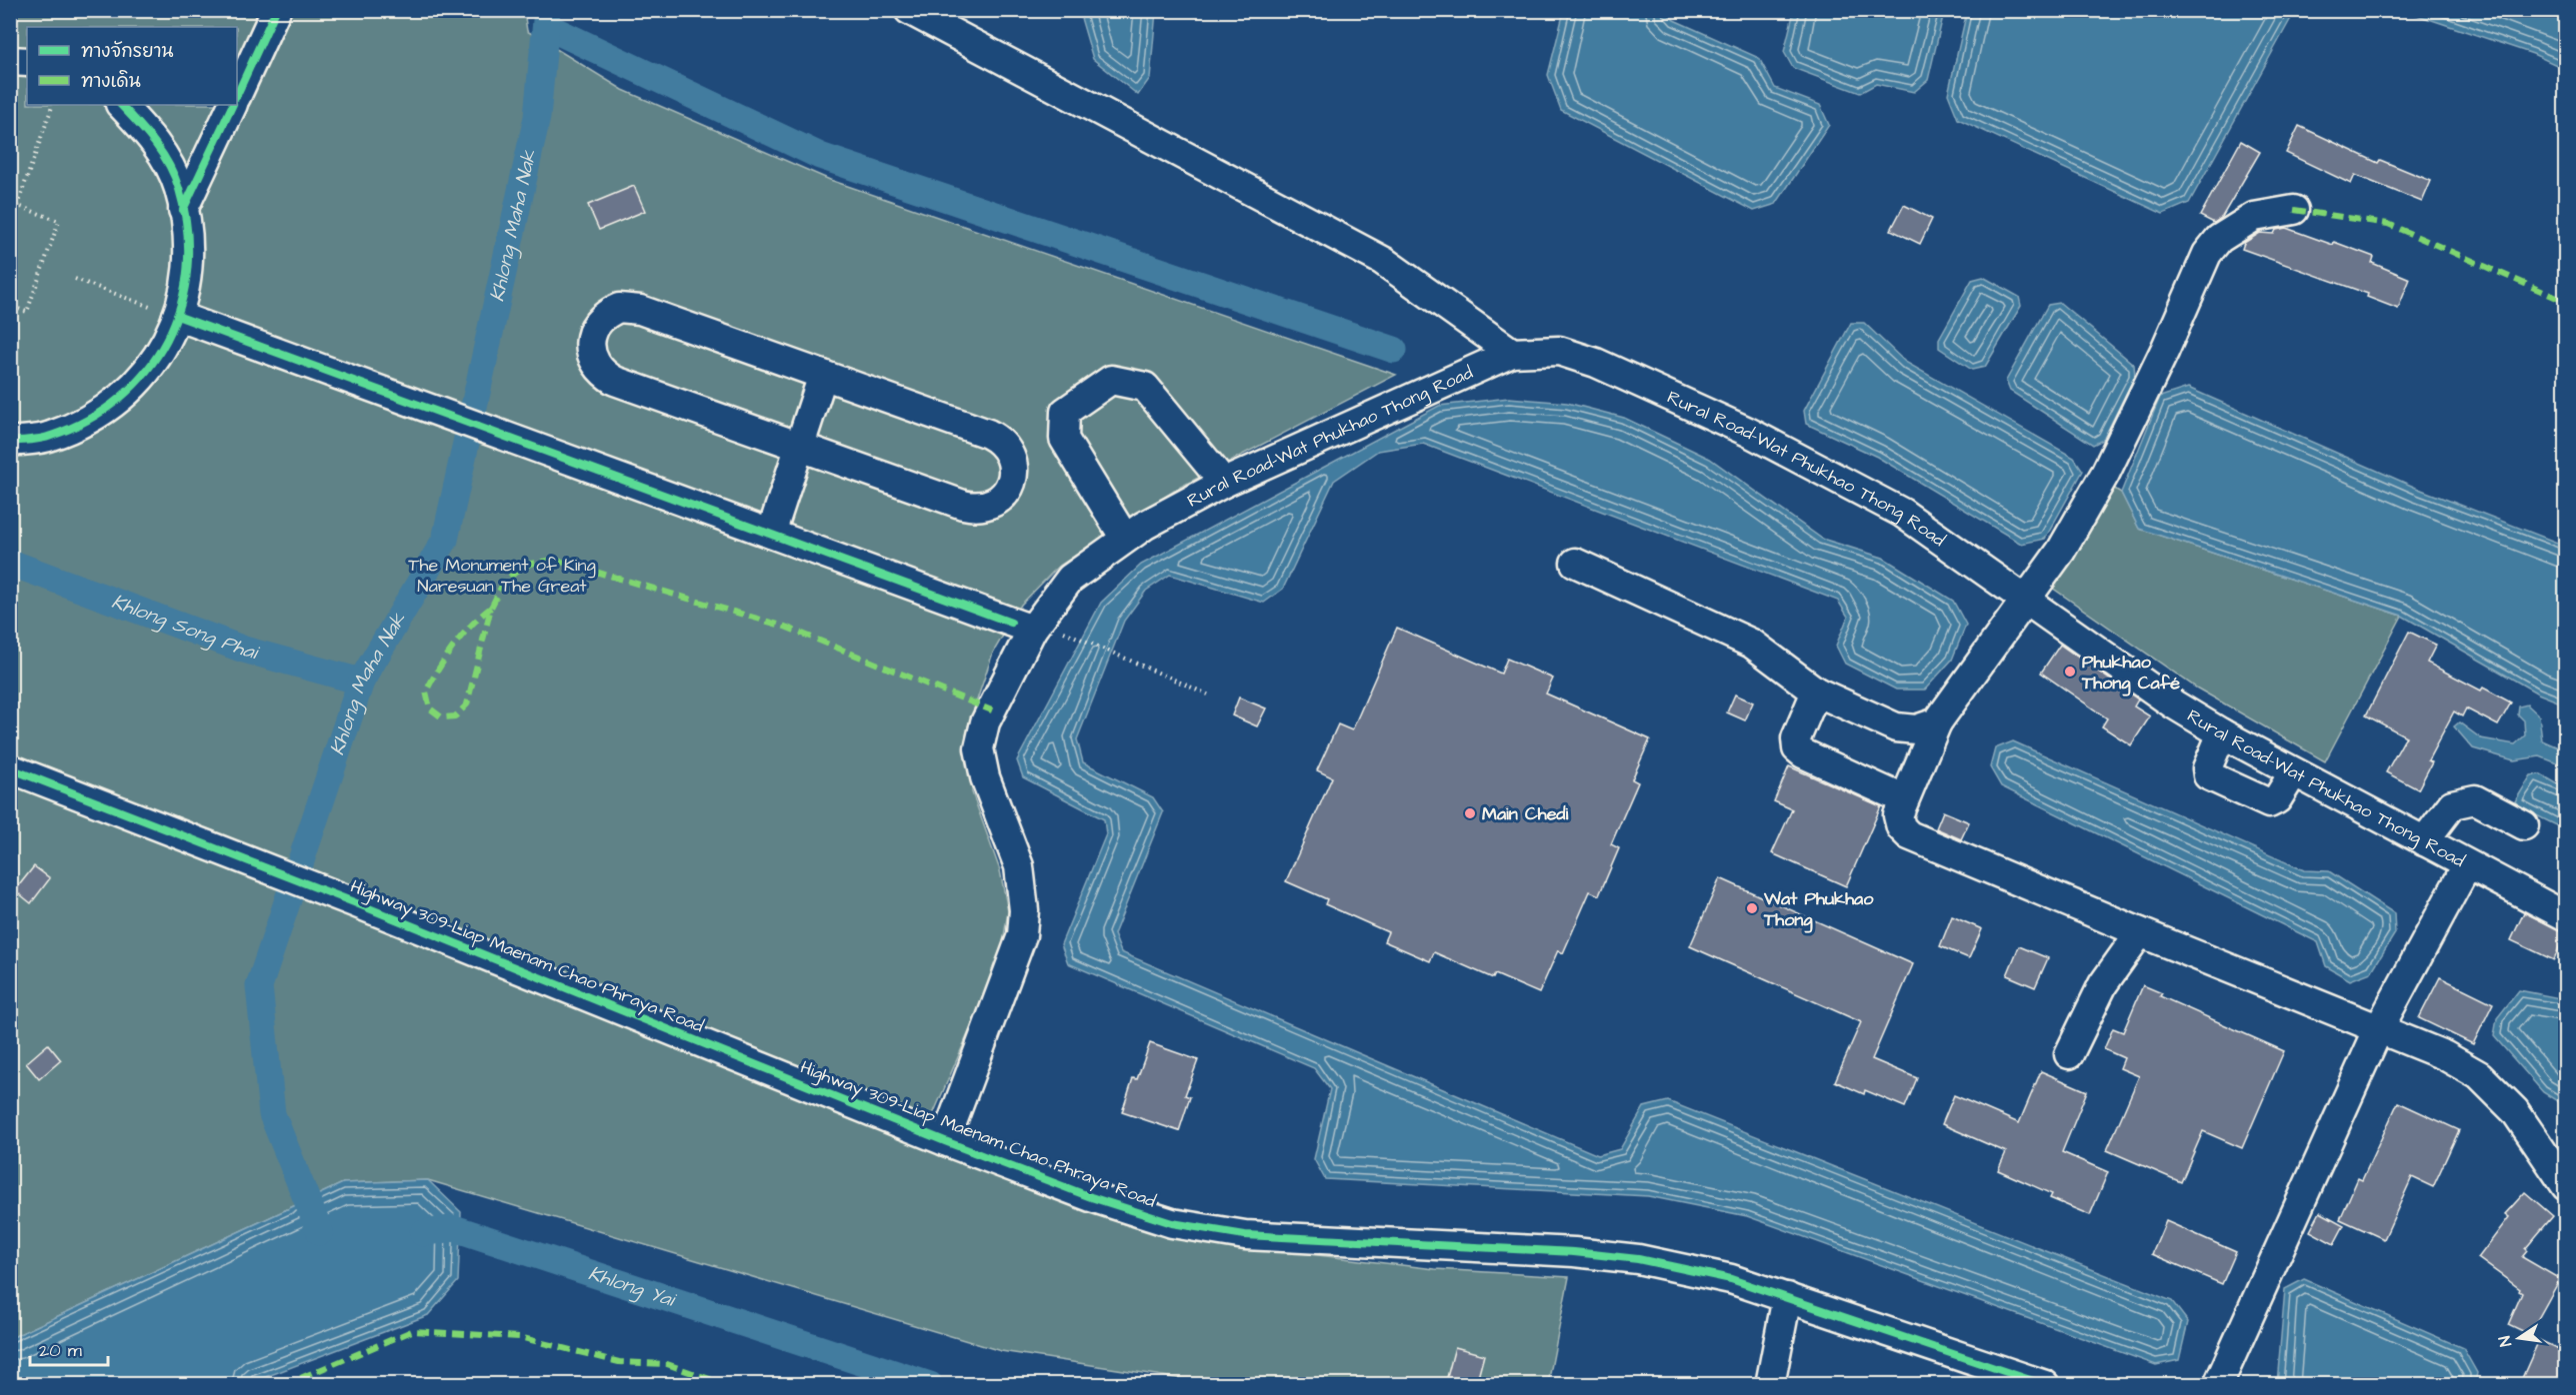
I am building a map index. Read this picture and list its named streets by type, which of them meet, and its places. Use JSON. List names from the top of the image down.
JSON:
{
  "streets": {
    "street": ["Rural Road-Wat Phukhao Thong Road", "Highway 309-Liap Maenam Chao Phraya Road"]
  },
  "crossings": [
    ["Rural Road-Wat Phukhao Thong Road", "Highway 309-Liap Maenam Chao Phraya Road"]
  ],
  "water": ["Khlong Maha Nak", "Khlong Song Phai", "Khlong Yai"],
  "parks": ["The Monument of King Naresuan The Great"],
  "places": ["Phukhao Thong Café", "Main Chedi", "Wat Phukhao Thong"],
  "legend": ["ทางจักรยาน", "ทางเดิน"],
  "scale_bar": "20 m",
  "north": "left"
}
